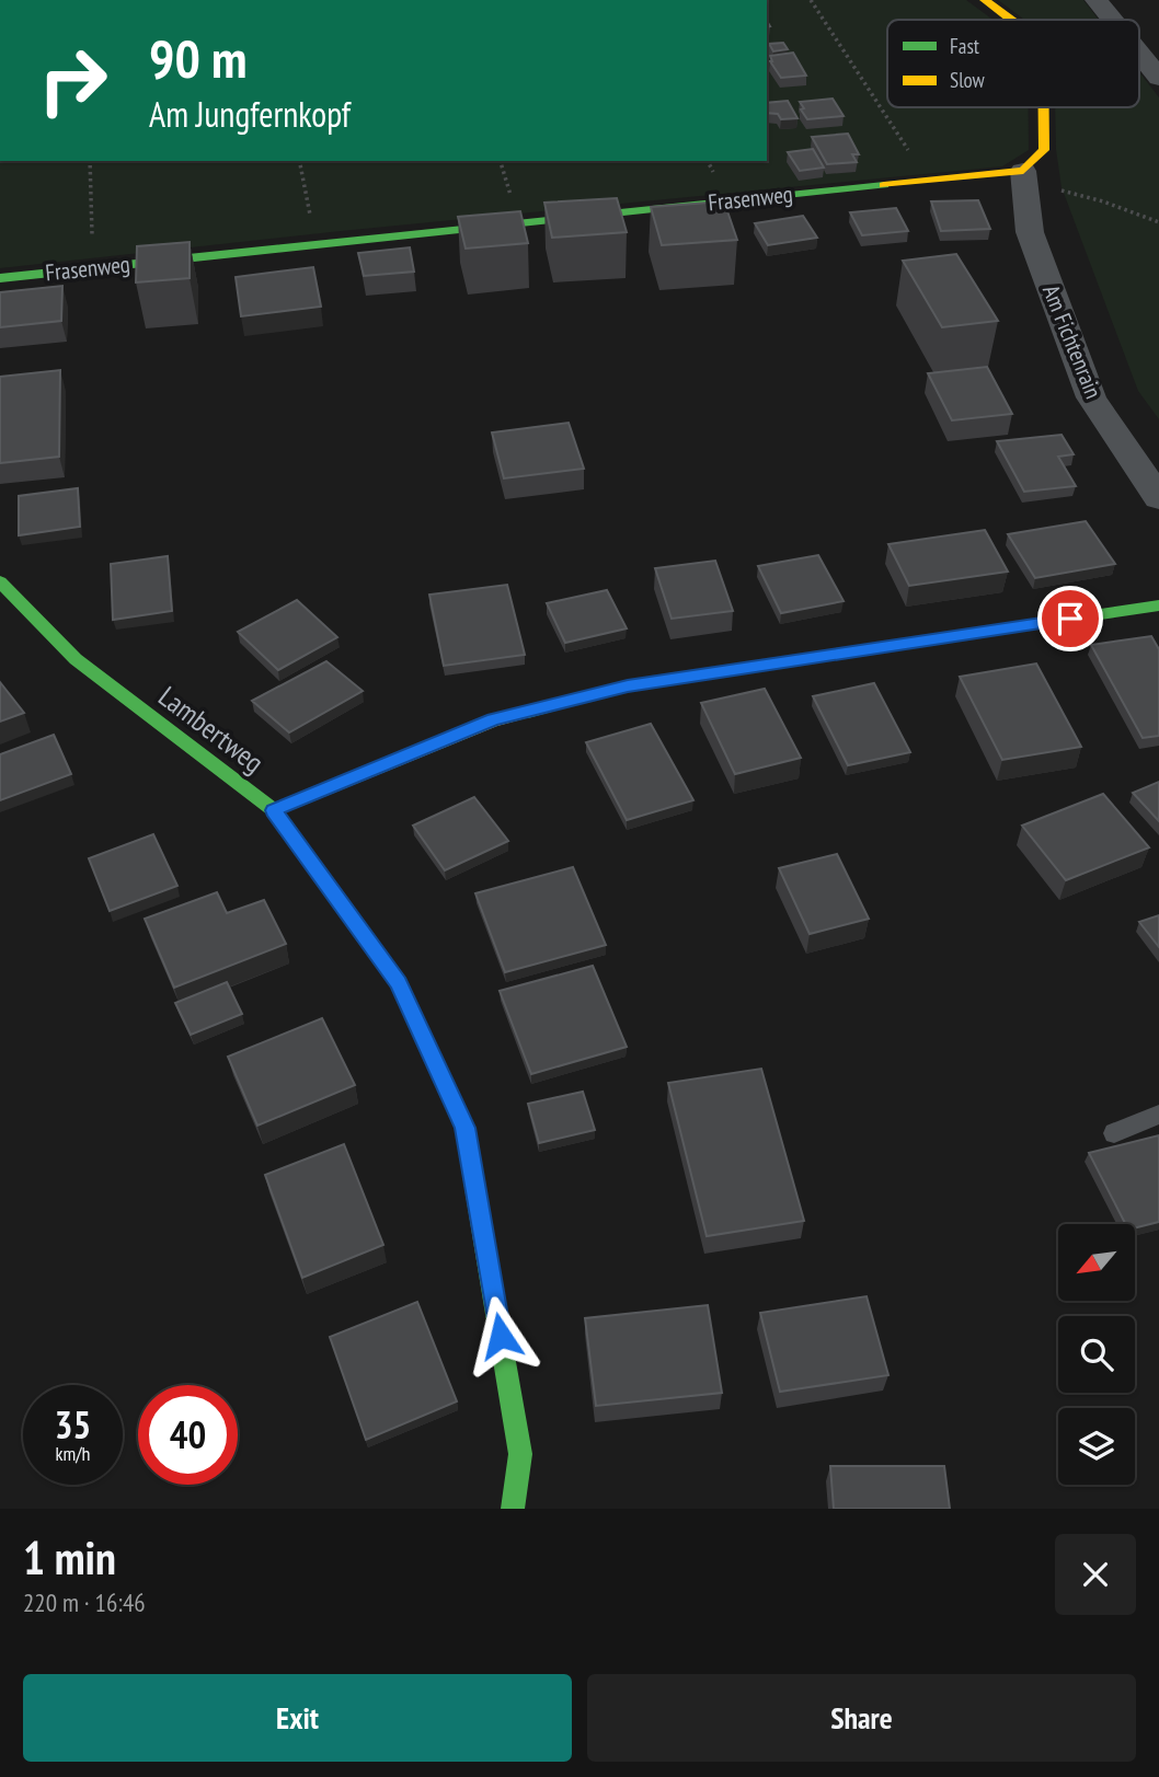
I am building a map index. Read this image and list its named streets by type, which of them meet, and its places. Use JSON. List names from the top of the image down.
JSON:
{
  "streets": {
    "street": ["Frasenweg", "Am Fichtenrain", "Lambertweg"]
  },
  "crossings": [
    ["Frasenweg", "Am Fichtenrain"]
  ],
  "legend": ["Fast", "Slow"],
  "north": "bottom left",
  "page": {
    "turn": ["90 m", "Am Jungfernkopf"],
    "speed": "35 km/h",
    "limit": "40",
    "heading": ["1 min", "220 m · 16:46"],
    "buttons": ["Exit", "Share"]
  }
}
